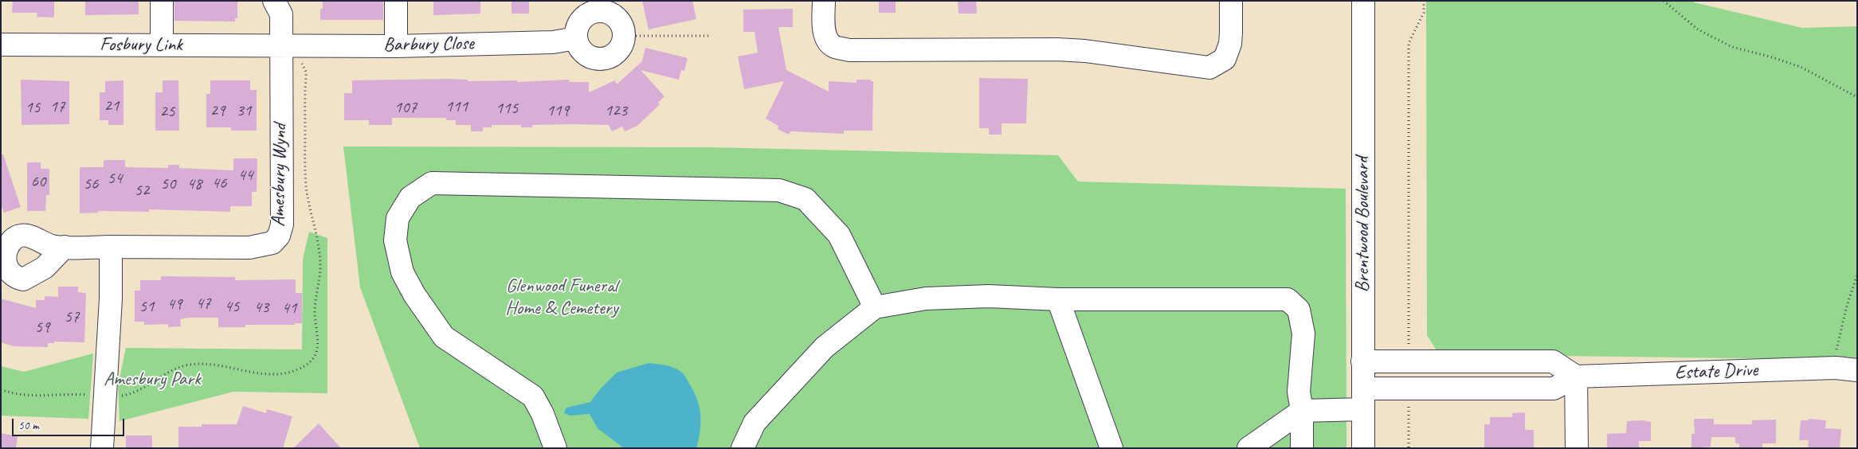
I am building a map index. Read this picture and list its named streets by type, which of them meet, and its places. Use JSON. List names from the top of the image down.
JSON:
{
  "streets": {
    "street": [
      "Barbury Close",
      "Fosbury Link",
      "Amesbury Wynd",
      "Brentwood Boulevard",
      "Estate Drive"
    ]
  },
  "crossings": [
    ["Barbury Close", "Fosbury Link"],
    ["Barbury Close", "Amesbury Wynd"],
    ["Fosbury Link", "Amesbury Wynd"],
    ["Brentwood Boulevard", "Estate Drive"]
  ],
  "parks": ["Glenwood Funeral Home & Cemetery", "Amesbury Park"],
  "house_numbers": [
    "21",
    "17",
    "111",
    "15",
    "107",
    "115",
    "29",
    "31",
    "119",
    "123",
    "25",
    "44",
    "54",
    "60",
    "46",
    "56",
    "50",
    "48",
    "52",
    "47",
    "49",
    "51",
    "45",
    "43",
    "41",
    "57",
    "59"
  ],
  "scale_bar": "50 m"
}
